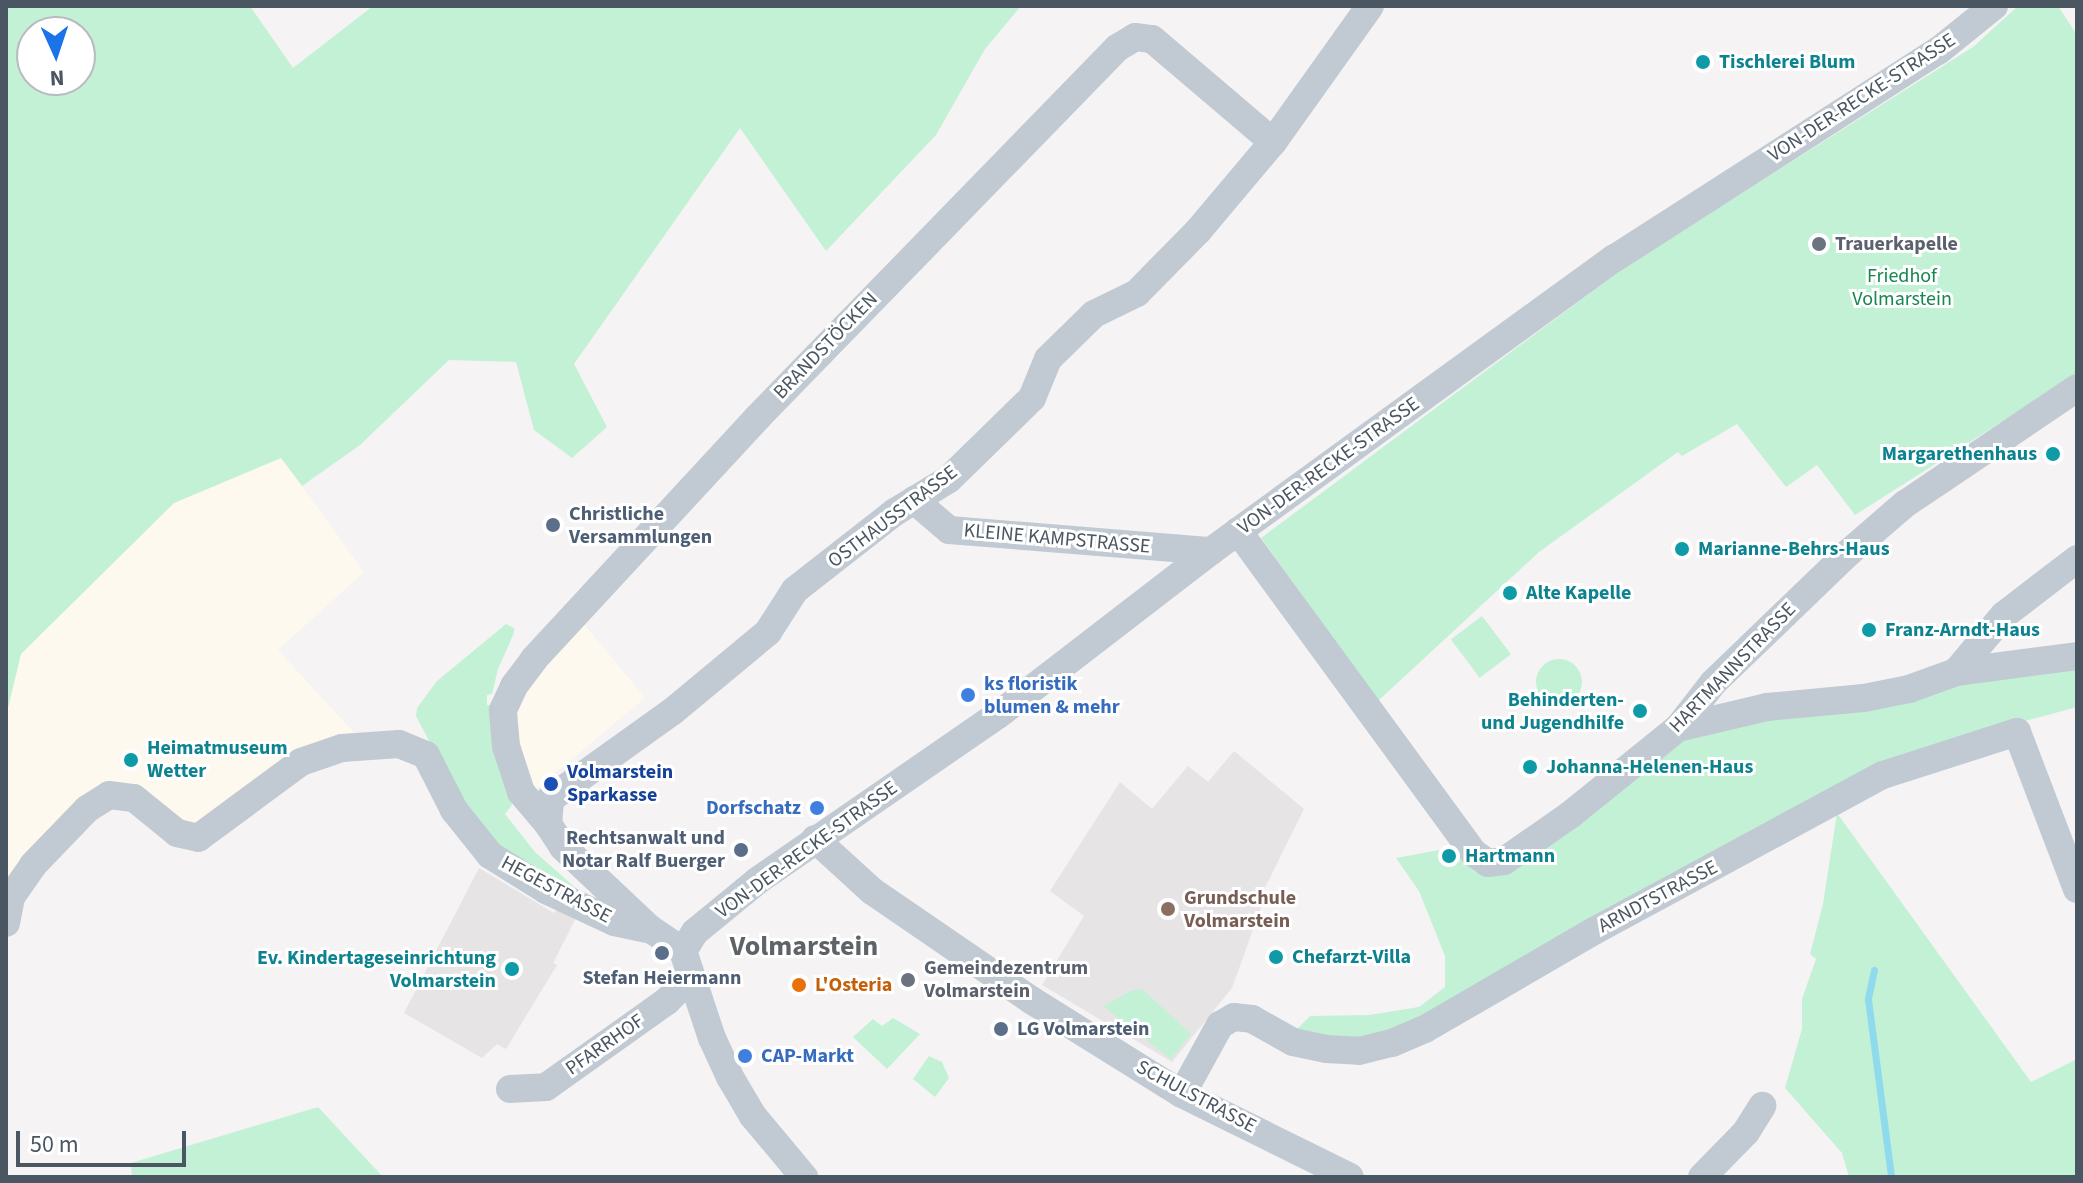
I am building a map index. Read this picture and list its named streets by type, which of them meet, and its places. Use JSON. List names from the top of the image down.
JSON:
{
  "streets": {
    "street": [
      "VON-DER-RECKE-STRASSE",
      "BRANDSTÖCKEN",
      "OSTHAUSSTRASSE",
      "KLEINE KAMPSTRASSE",
      "HARTMANNSTRASSE",
      "HEGESTRASSE",
      "ARNDTSTRASSE",
      "PFARRHOF",
      "SCHULSTRASSE"
    ]
  },
  "crossings": [
    ["VON-DER-RECKE-STRASSE", "KLEINE KAMPSTRASSE"],
    ["VON-DER-RECKE-STRASSE", "HARTMANNSTRASSE"],
    ["VON-DER-RECKE-STRASSE", "PFARRHOF"],
    ["VON-DER-RECKE-STRASSE", "SCHULSTRASSE"],
    ["BRANDSTÖCKEN", "OSTHAUSSTRASSE"],
    ["OSTHAUSSTRASSE", "KLEINE KAMPSTRASSE"],
    ["ARNDTSTRASSE", "SCHULSTRASSE"]
  ],
  "districts": ["Volmarstein"],
  "parks": ["Friedhof Volmarstein"],
  "places": [
    "Tischlerei Blum",
    "Trauerkapelle",
    "Margarethenhaus",
    "Christliche Versammlungen",
    "Marianne-Behrs-Haus",
    "Alte Kapelle",
    "Franz-Arndt-Haus",
    "ks floristik blumen & mehr",
    "Behinderten- und Jugendhilfe",
    "Heimatmuseum Wetter",
    "Johanna-Helenen-Haus",
    "Volmarstein Sparkasse",
    "Dorfschatz",
    "Rechtsanwalt und Notar Ralf Buerger",
    "Hartmann",
    "Grundschule Volmarstein",
    "Stefan Heiermann",
    "Chefarzt-Villa",
    "Ev. Kindertageseinrichtung Volmarstein",
    "Gemeindezentrum Volmarstein",
    "L'Osteria",
    "LG Volmarstein",
    "CAP-Markt"
  ],
  "scale_bar": "50 m",
  "north": "bottom"
}
